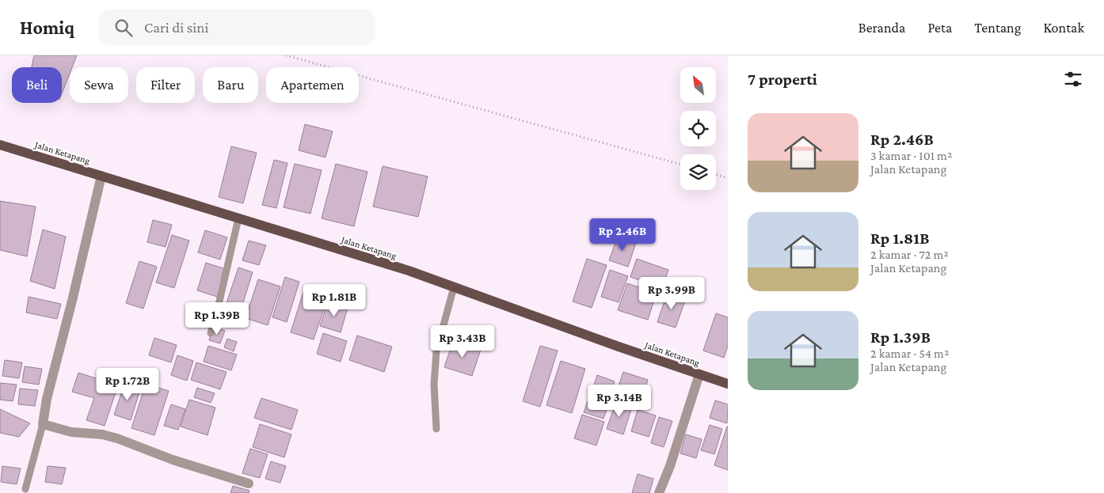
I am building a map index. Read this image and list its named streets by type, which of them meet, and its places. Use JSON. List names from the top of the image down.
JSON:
{
  "streets": {
    "main road": ["Jalan Ketapang"]
  },
  "north": "top left",
  "page": {
    "header": "Homiq",
    "search": "Cari di sini",
    "nav": [
      "Beranda",
      "Peta",
      "Tentang",
      "Kontak"
    ],
    "heading": "7 properti",
    "chip": [
      "Beli",
      "Sewa",
      "Filter",
      "Baru",
      "Apartemen"
    ],
    "list": [
      {
        "name": "Rp 2.46B",
        "note": "3 kamar · 101 m² · Jalan Ketapang"
      },
      {
        "name": "Rp 1.81B",
        "note": "2 kamar · 72 m² · Jalan Ketapang"
      },
      {
        "name": "Rp 1.39B",
        "note": "2 kamar · 54 m² · Jalan Ketapang"
      }
    ],
    "price": [
      "Rp 2.46B",
      "Rp 3.99B",
      "Rp 1.81B",
      "Rp 1.39B",
      "Rp 3.43B",
      "Rp 1.72B",
      "Rp 3.14B"
    ]
  }
}
